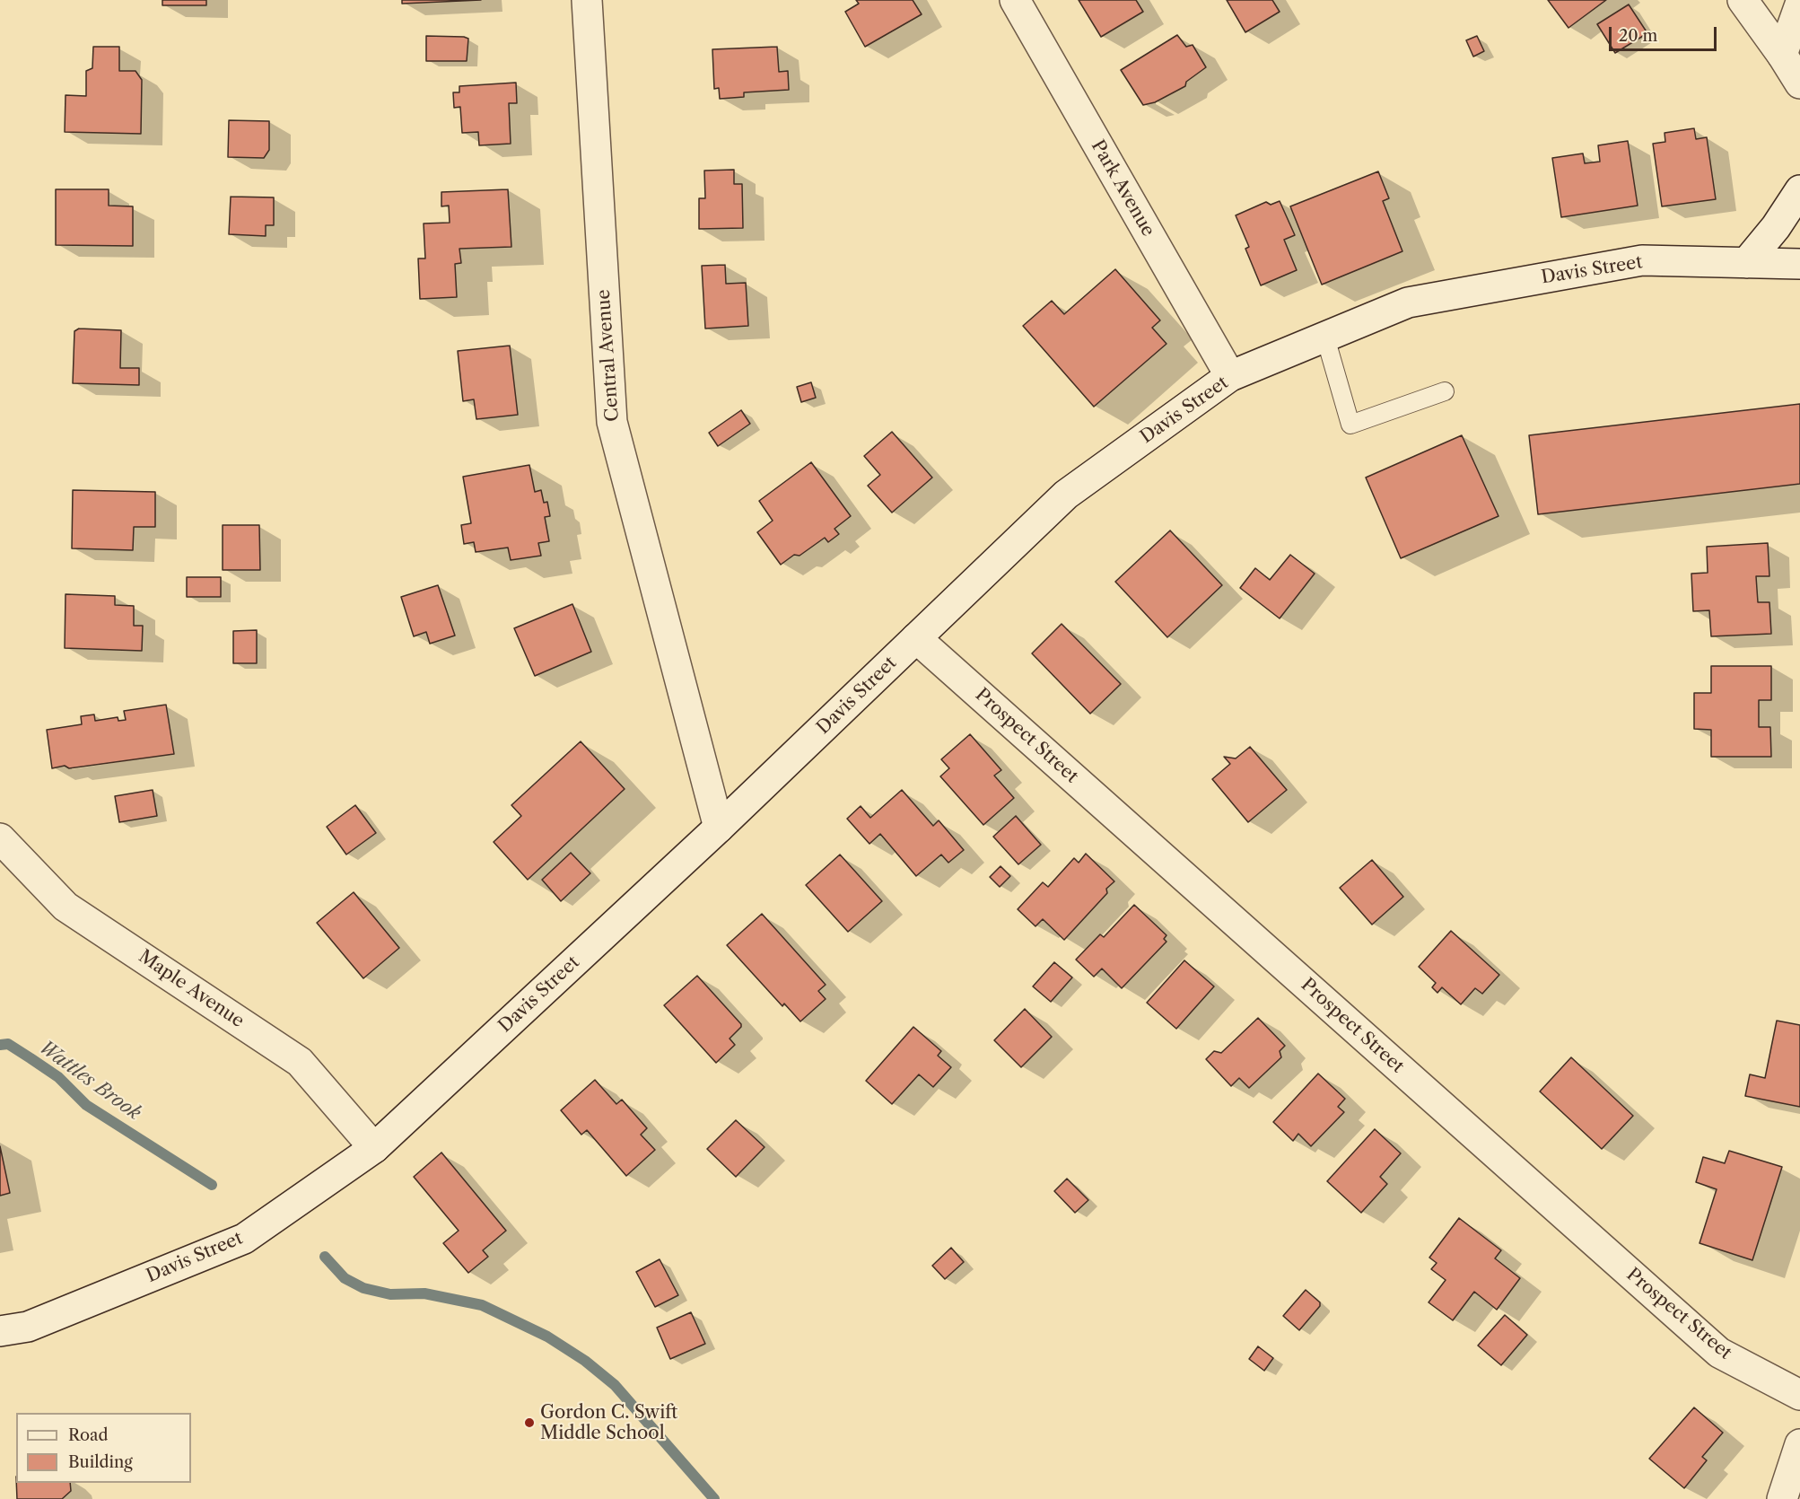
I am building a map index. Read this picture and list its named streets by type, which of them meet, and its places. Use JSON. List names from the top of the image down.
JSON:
{
  "streets": {
    "street": [
      "Park Avenue",
      "Davis Street",
      "Central Avenue",
      "Prospect Street",
      "Maple Avenue"
    ]
  },
  "crossings": [
    ["Park Avenue", "Davis Street"],
    ["Davis Street", "Central Avenue"],
    ["Davis Street", "Prospect Street"],
    ["Davis Street", "Maple Avenue"]
  ],
  "water": ["Wattles Brook"],
  "places": ["Gordon C. Swift Middle School"],
  "legend": ["Road", "Building"],
  "scale_bar": "20 m"
}
